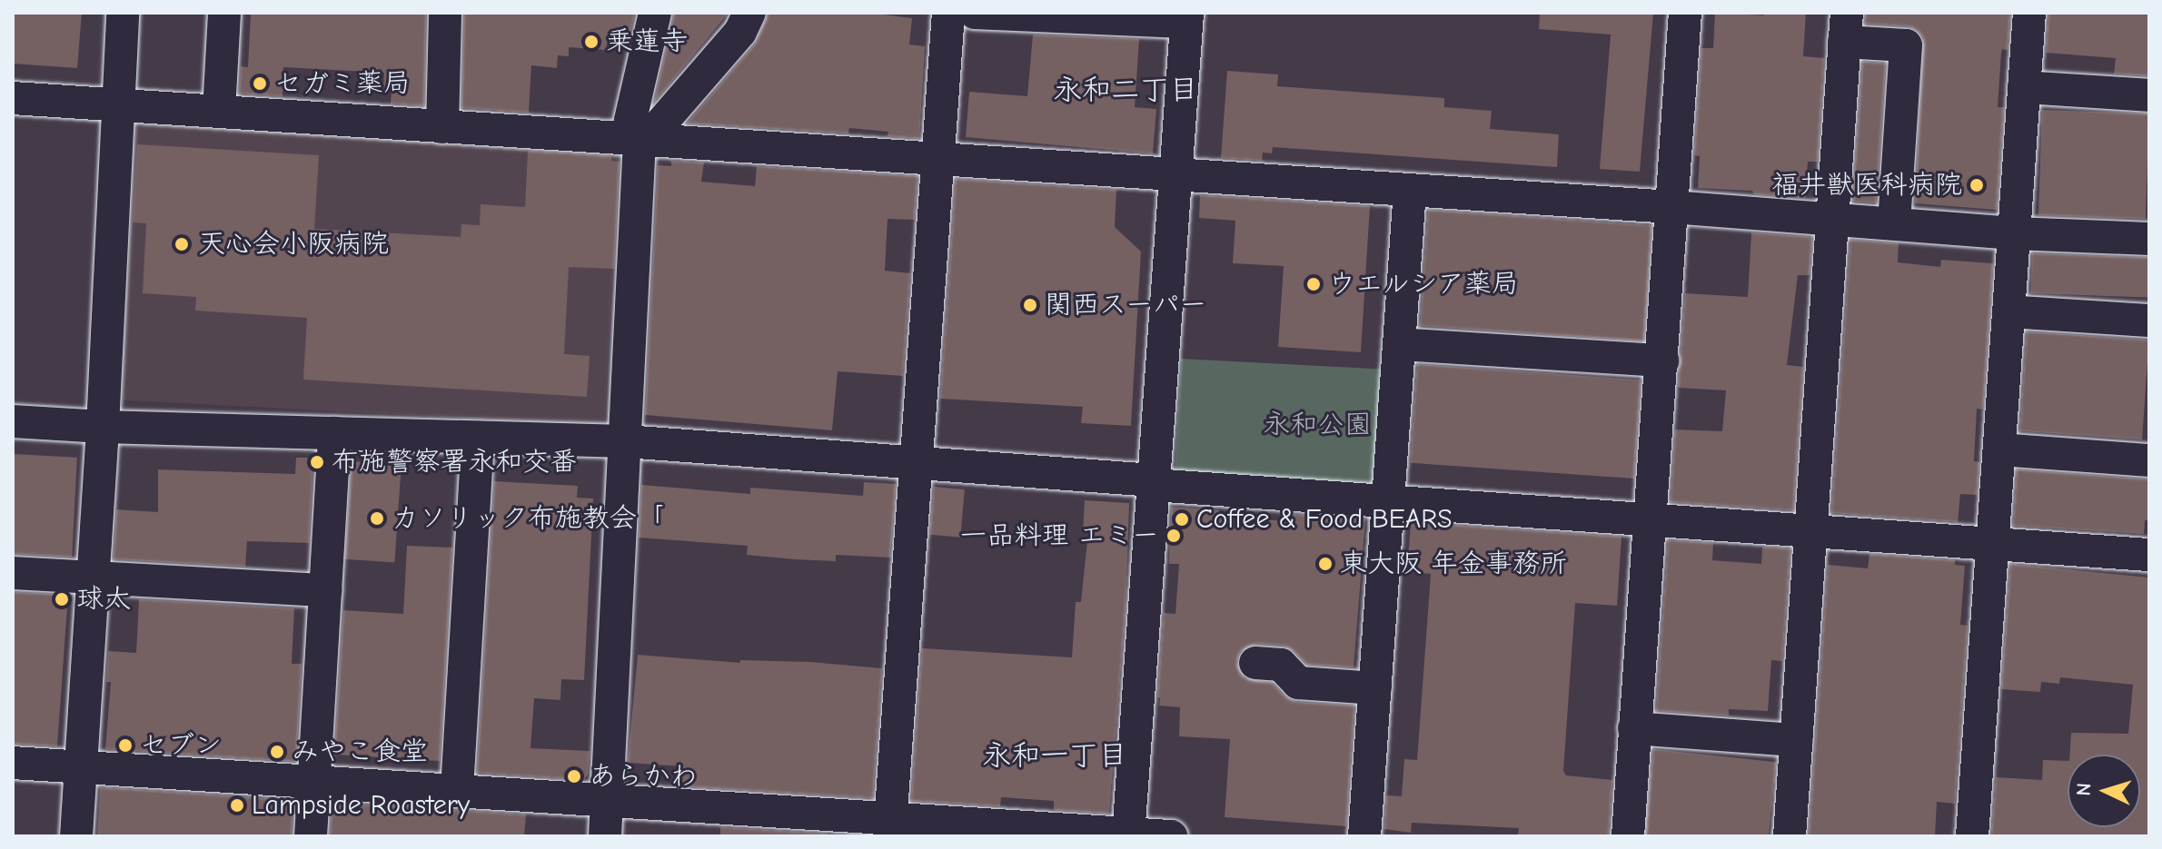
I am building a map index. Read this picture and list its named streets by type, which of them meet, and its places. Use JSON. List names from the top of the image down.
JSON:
{
  "districts": ["永和二丁目", "永和一丁目"],
  "parks": ["永和公園"],
  "places": [
    "乗蓮寺",
    "セガミ薬局",
    "福井獣医科病院",
    "天心会小阪病院",
    "ウエルシア薬局",
    "関西スーパー",
    "布施警察署永和交番",
    "カソリック布施教会「",
    "Coffee & Food BEARS",
    "一品料理 エミー",
    "東大阪 年金事務所",
    "球太",
    "セブン",
    "みやこ食堂",
    "あらかわ",
    "Lampside Roastery"
  ],
  "north": "left"
}
